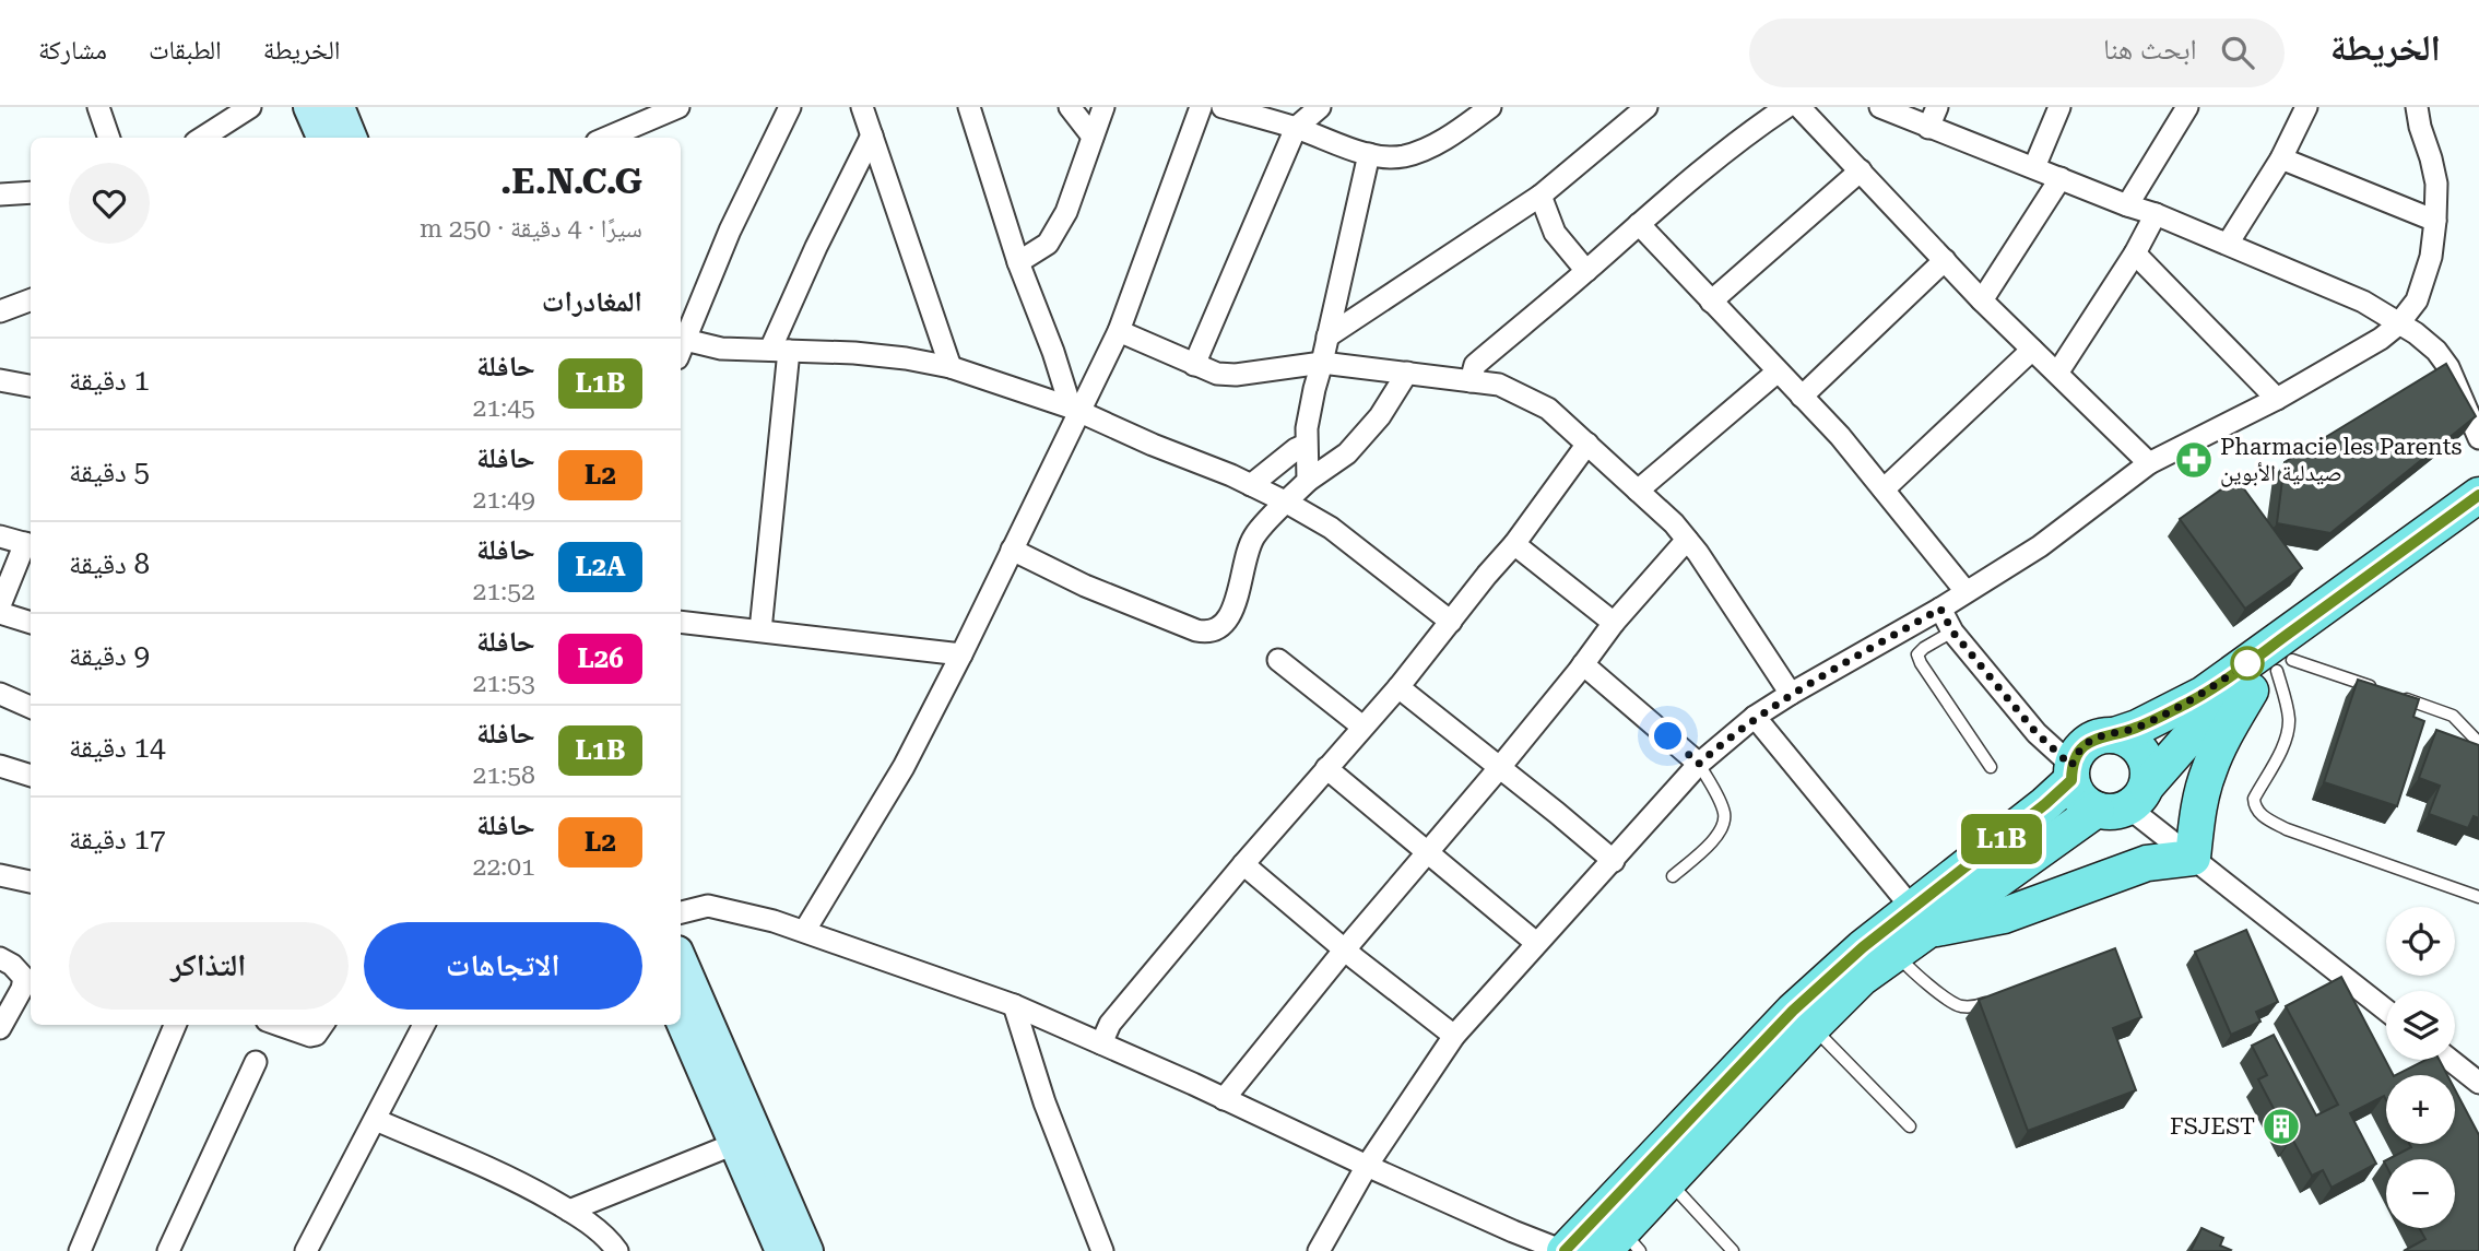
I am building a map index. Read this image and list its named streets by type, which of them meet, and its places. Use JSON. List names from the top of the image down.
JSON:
{
  "places": {
    "pharmacy": ["Pharmacie les Parents صيدلية الأبوين"],
    "building": ["FSJEST"]
  },
  "lines": ["bus line L1B"],
  "page": {
    "header": "الخريطة",
    "search": "ابحث هنا",
    "nav": ["الخريطة", "الطبقات", "مشاركة"],
    "on_map": "L1B",
    "heading": [
      ["E.N.C.G.", "سيرًا · 4 دقيقة · 250 m"],
      "المغادرات"
    ],
    "list": [
      {
        "mark": "L1B",
        "name": "حافلة",
        "note": "21:45",
        "value": "1 دقيقة"
      },
      {
        "mark": "L2",
        "name": "حافلة",
        "note": "21:49",
        "value": "5 دقيقة"
      },
      {
        "mark": "L2A",
        "name": "حافلة",
        "note": "21:52",
        "value": "8 دقيقة"
      },
      {
        "mark": "L26",
        "name": "حافلة",
        "note": "21:53",
        "value": "9 دقيقة"
      },
      {
        "mark": "L1B",
        "name": "حافلة",
        "note": "21:58",
        "value": "14 دقيقة"
      },
      {
        "mark": "L2",
        "name": "حافلة",
        "note": "22:01",
        "value": "17 دقيقة"
      }
    ],
    "map_buttons": ["+", "−"],
    "buttons": ["الاتجاهات", "التذاكر"]
  }
}
